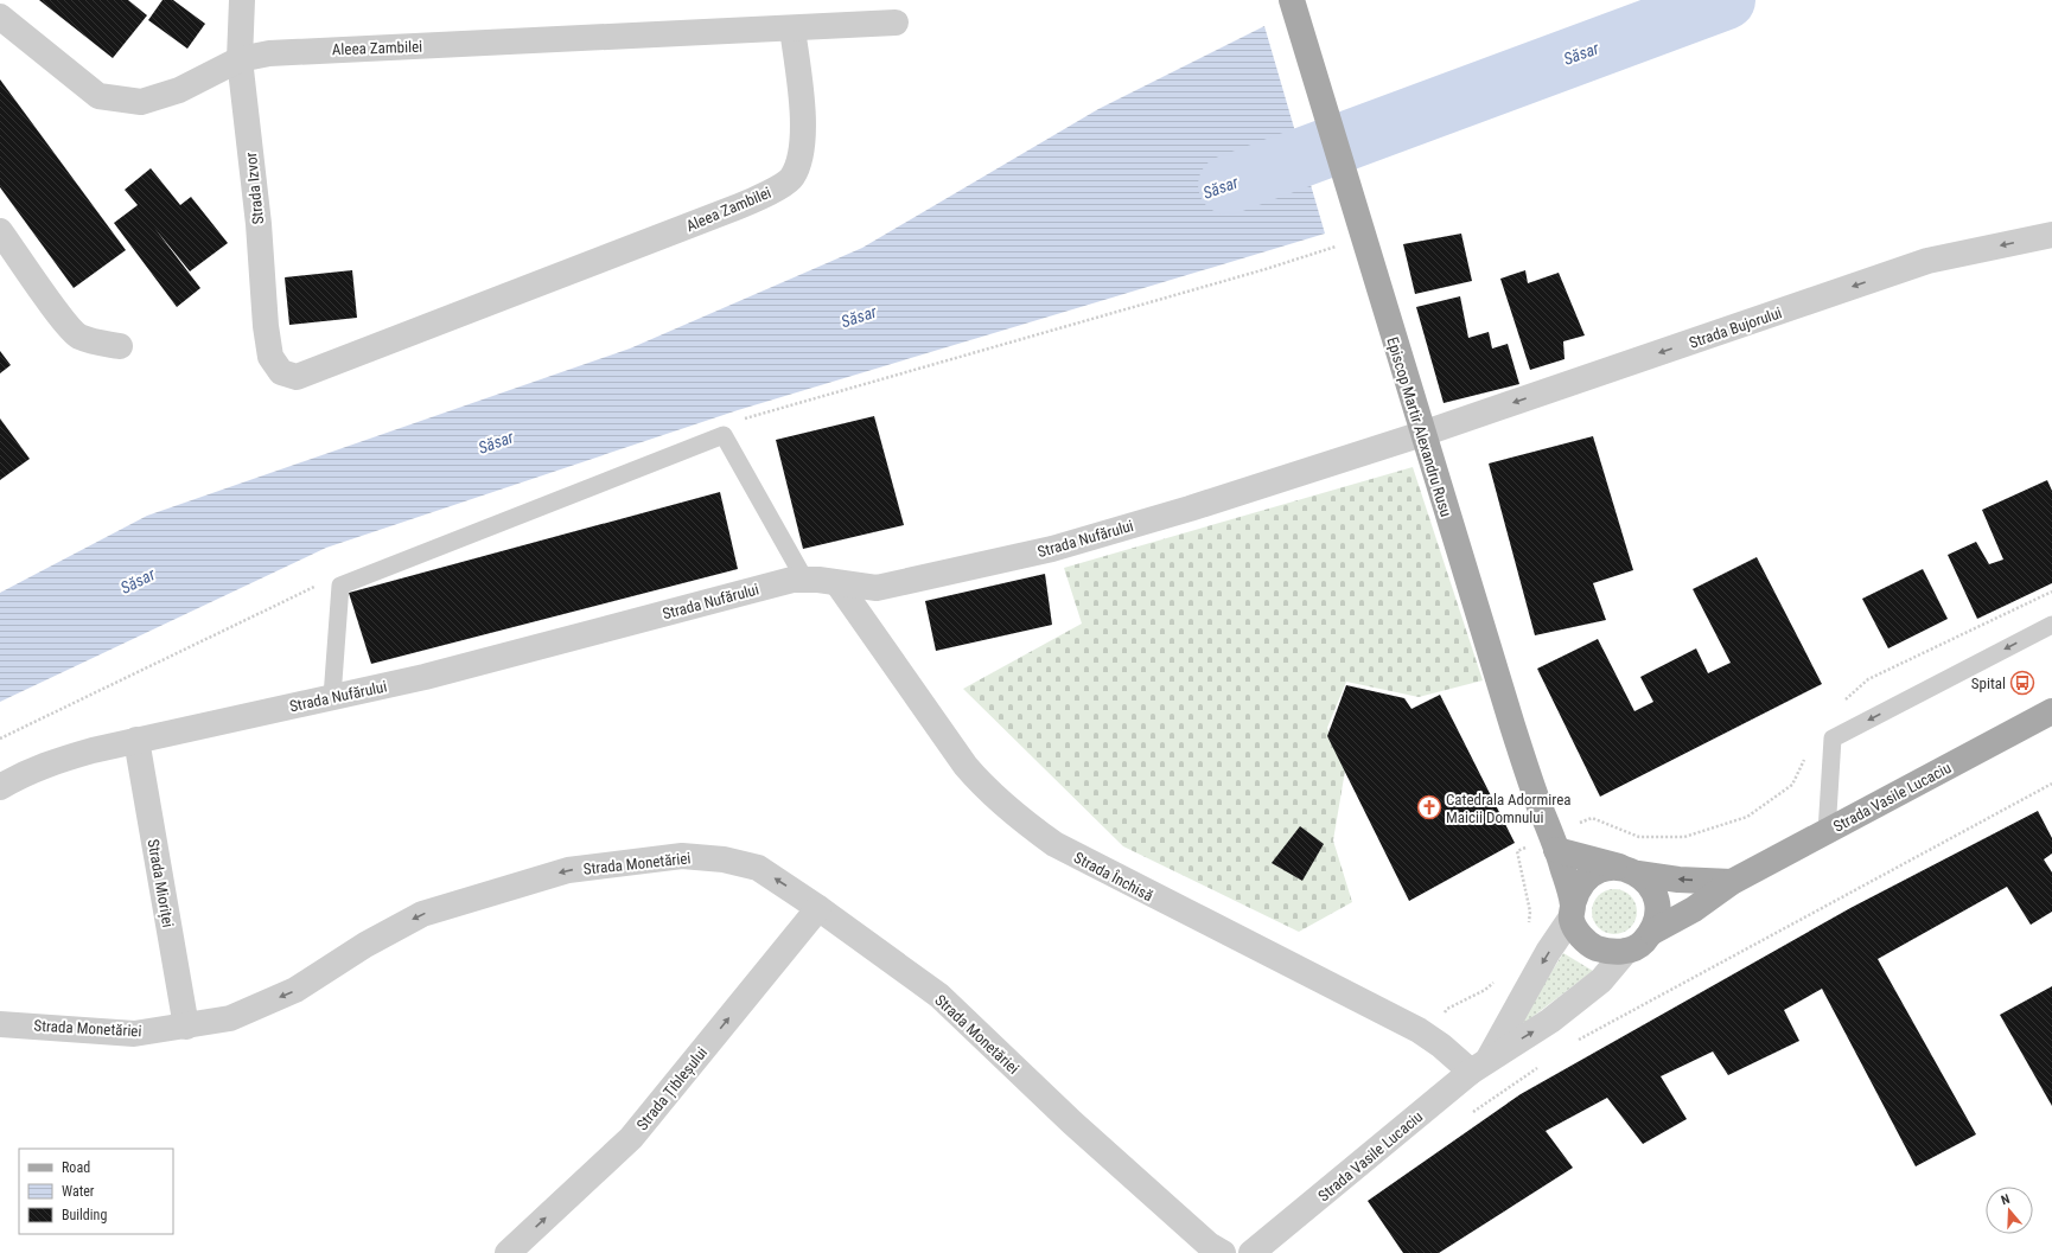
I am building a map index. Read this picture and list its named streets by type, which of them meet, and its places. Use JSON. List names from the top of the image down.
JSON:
{
  "streets": {
    "main road": ["Episcop Martir Alexandru Rusu", "Strada Vasile Lucaciu"],
    "street": [
      "Aleea Zambilei",
      "Strada Izvor",
      "Strada Bujorului",
      "Strada Nufărului",
      "Strada Monetăriei",
      "Strada Închisă",
      "Strada Mioriței",
      "Strada Țibleșului"
    ]
  },
  "crossings": [
    ["Aleea Zambilei", "Strada Izvor"],
    ["Strada Bujorului", "Episcop Martir Alexandru Rusu"],
    ["Strada Bujorului", "Strada Nufărului"],
    ["Episcop Martir Alexandru Rusu", "Strada Nufărului"],
    ["Episcop Martir Alexandru Rusu", "Strada Vasile Lucaciu"],
    ["Strada Nufărului", "Strada Închisă"],
    ["Strada Nufărului", "Strada Mioriței"],
    ["Strada Vasile Lucaciu", "Strada Închisă"],
    ["Strada Monetăriei", "Strada Mioriței"],
    ["Strada Monetăriei", "Strada Țibleșului"]
  ],
  "one_way": ["Strada Bujorului", "Strada Monetăriei", "Strada Țibleșului"],
  "water": ["Săsar"],
  "places": {
    "bus stop": ["Spital"],
    "church": ["Catedrala Adormirea Maicii Domnului"]
  },
  "legend": ["Road", "Water", "Building"],
  "north": "top"
}
